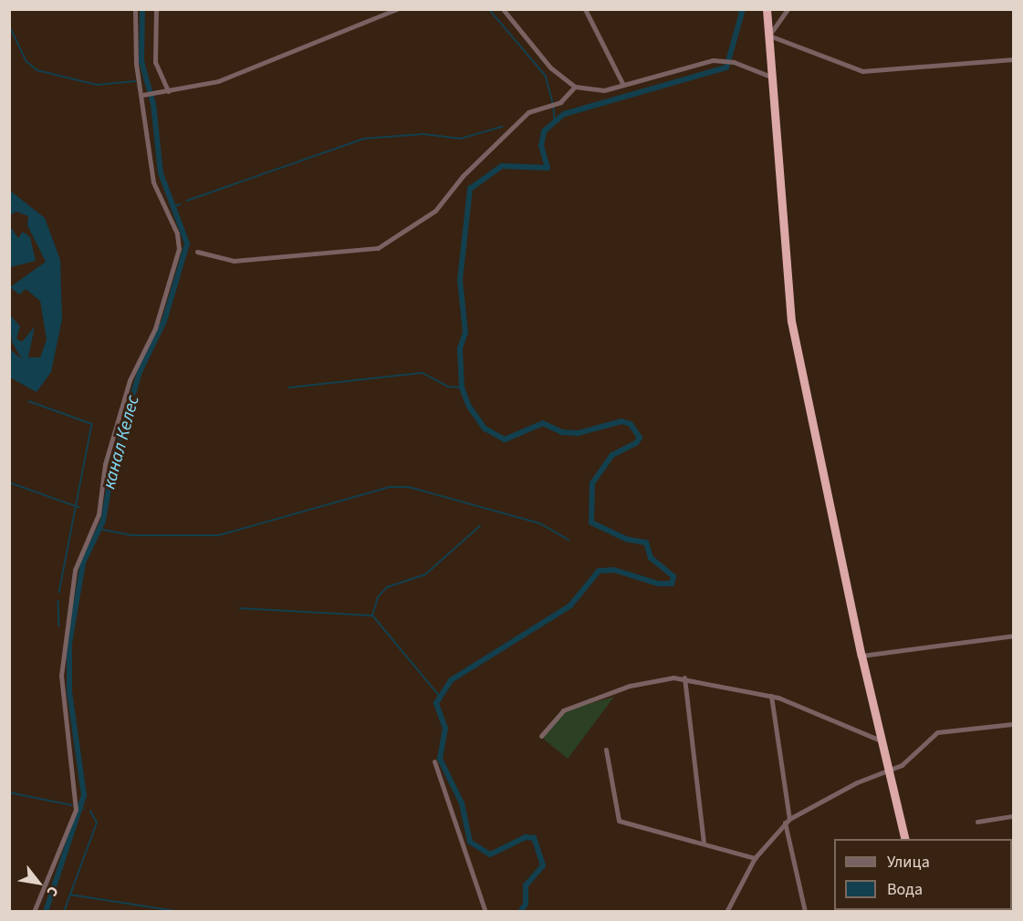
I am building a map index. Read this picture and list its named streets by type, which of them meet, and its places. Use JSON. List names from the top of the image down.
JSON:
{
  "water": ["канал Келес"],
  "legend": ["Улица", "Вода"],
  "north": "bottom right"
}
